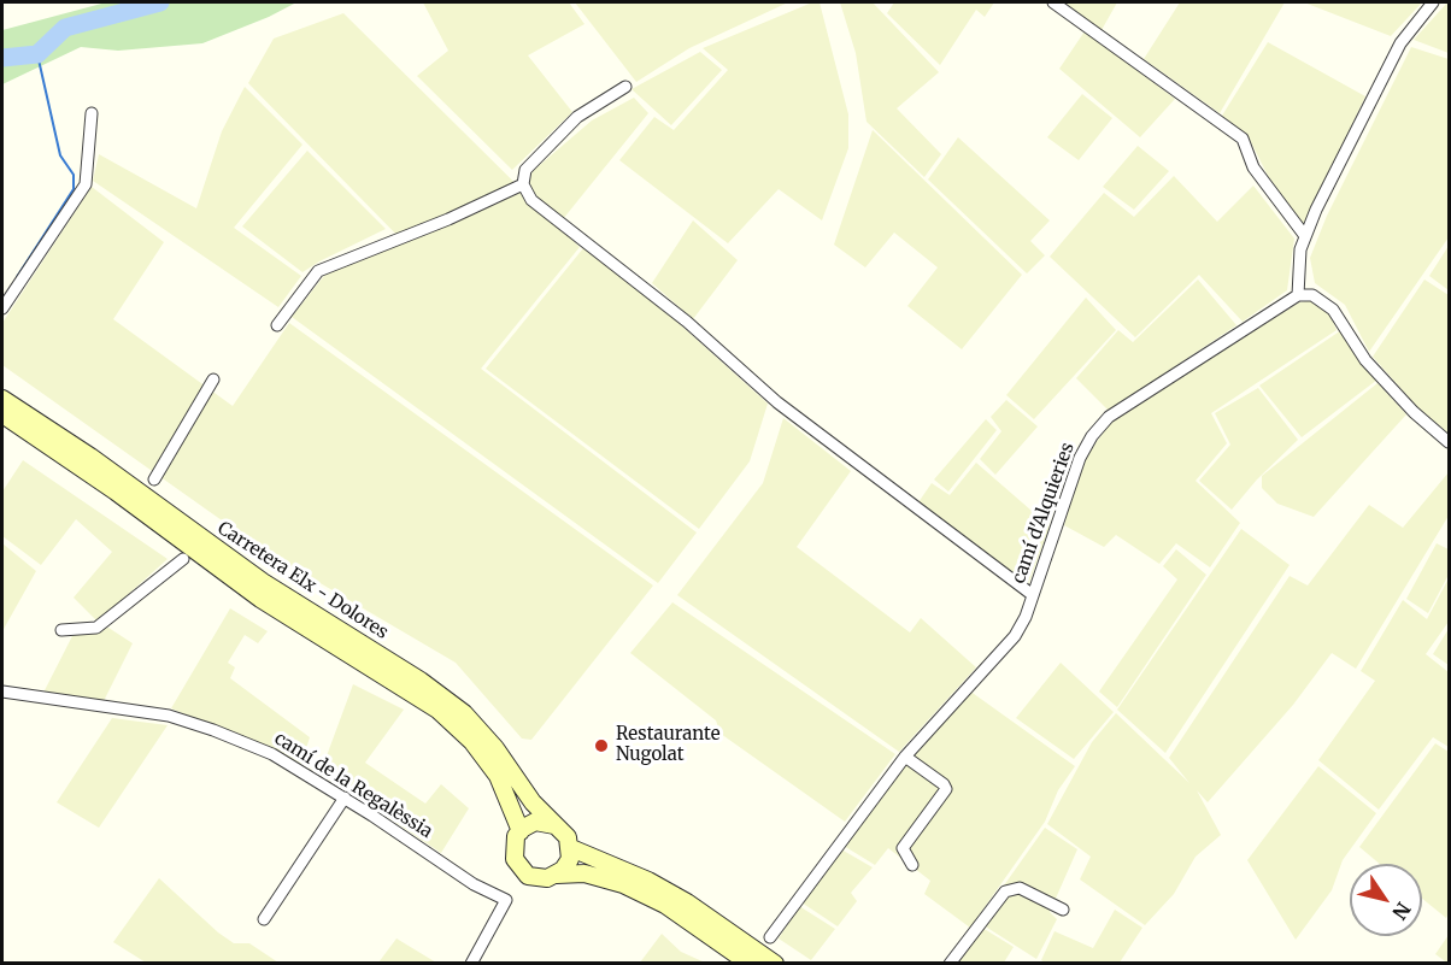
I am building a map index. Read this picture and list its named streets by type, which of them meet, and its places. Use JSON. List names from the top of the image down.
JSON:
{
  "streets": {
    "main road": ["Carretera Elx - Dolores"],
    "street": ["camí d'Alquieries", "camí de la Regalèssia"]
  },
  "places": ["Restaurante Nugolat"],
  "north": "bottom right"
}
